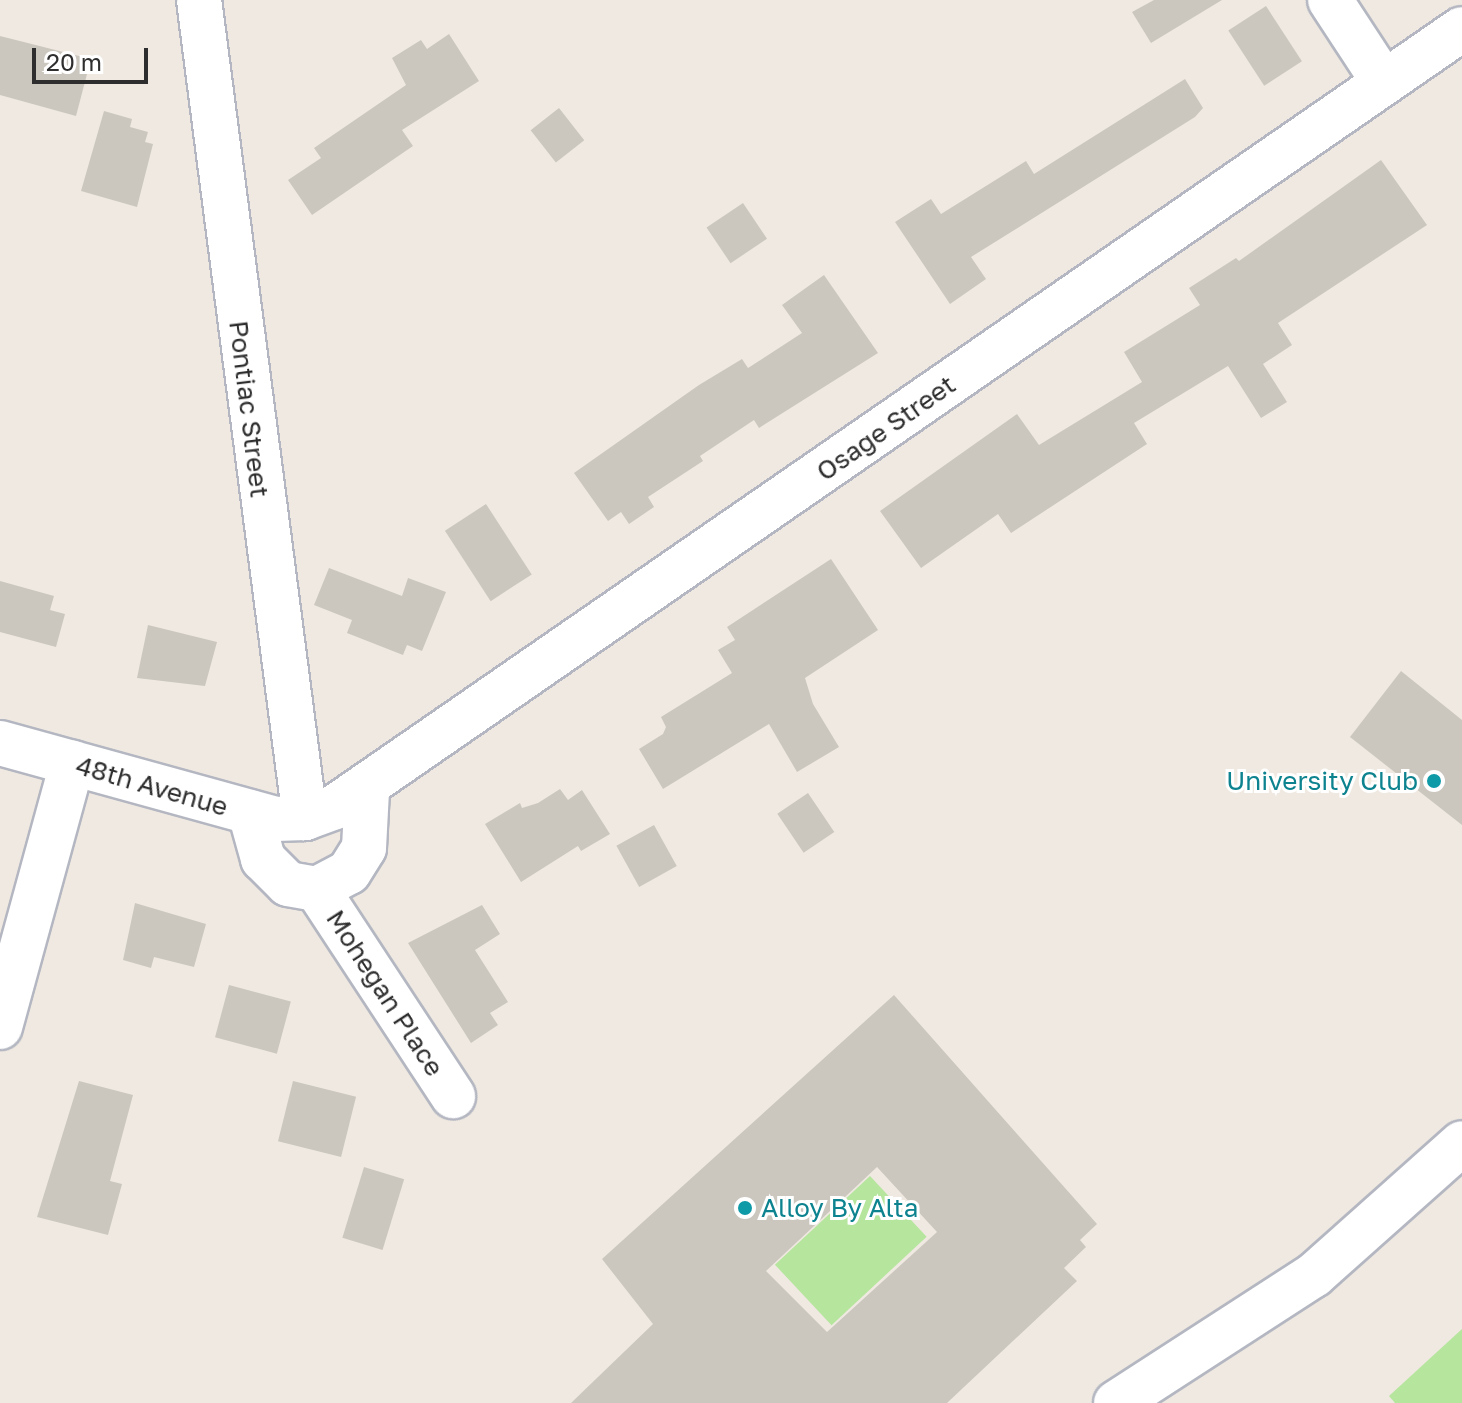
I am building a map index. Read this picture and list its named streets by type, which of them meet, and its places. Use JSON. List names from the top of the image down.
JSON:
{
  "streets": {
    "street": [
      "Pontiac Street",
      "Osage Street",
      "48th Avenue",
      "Mohegan Place"
    ]
  },
  "crossings": [
    ["Pontiac Street", "Osage Street"],
    ["Pontiac Street", "48th Avenue"],
    ["Osage Street", "48th Avenue"],
    ["Osage Street", "Mohegan Place"],
    ["48th Avenue", "Mohegan Place"]
  ],
  "places": ["University Club", "Alloy By Alta"],
  "scale_bar": "20 m"
}
